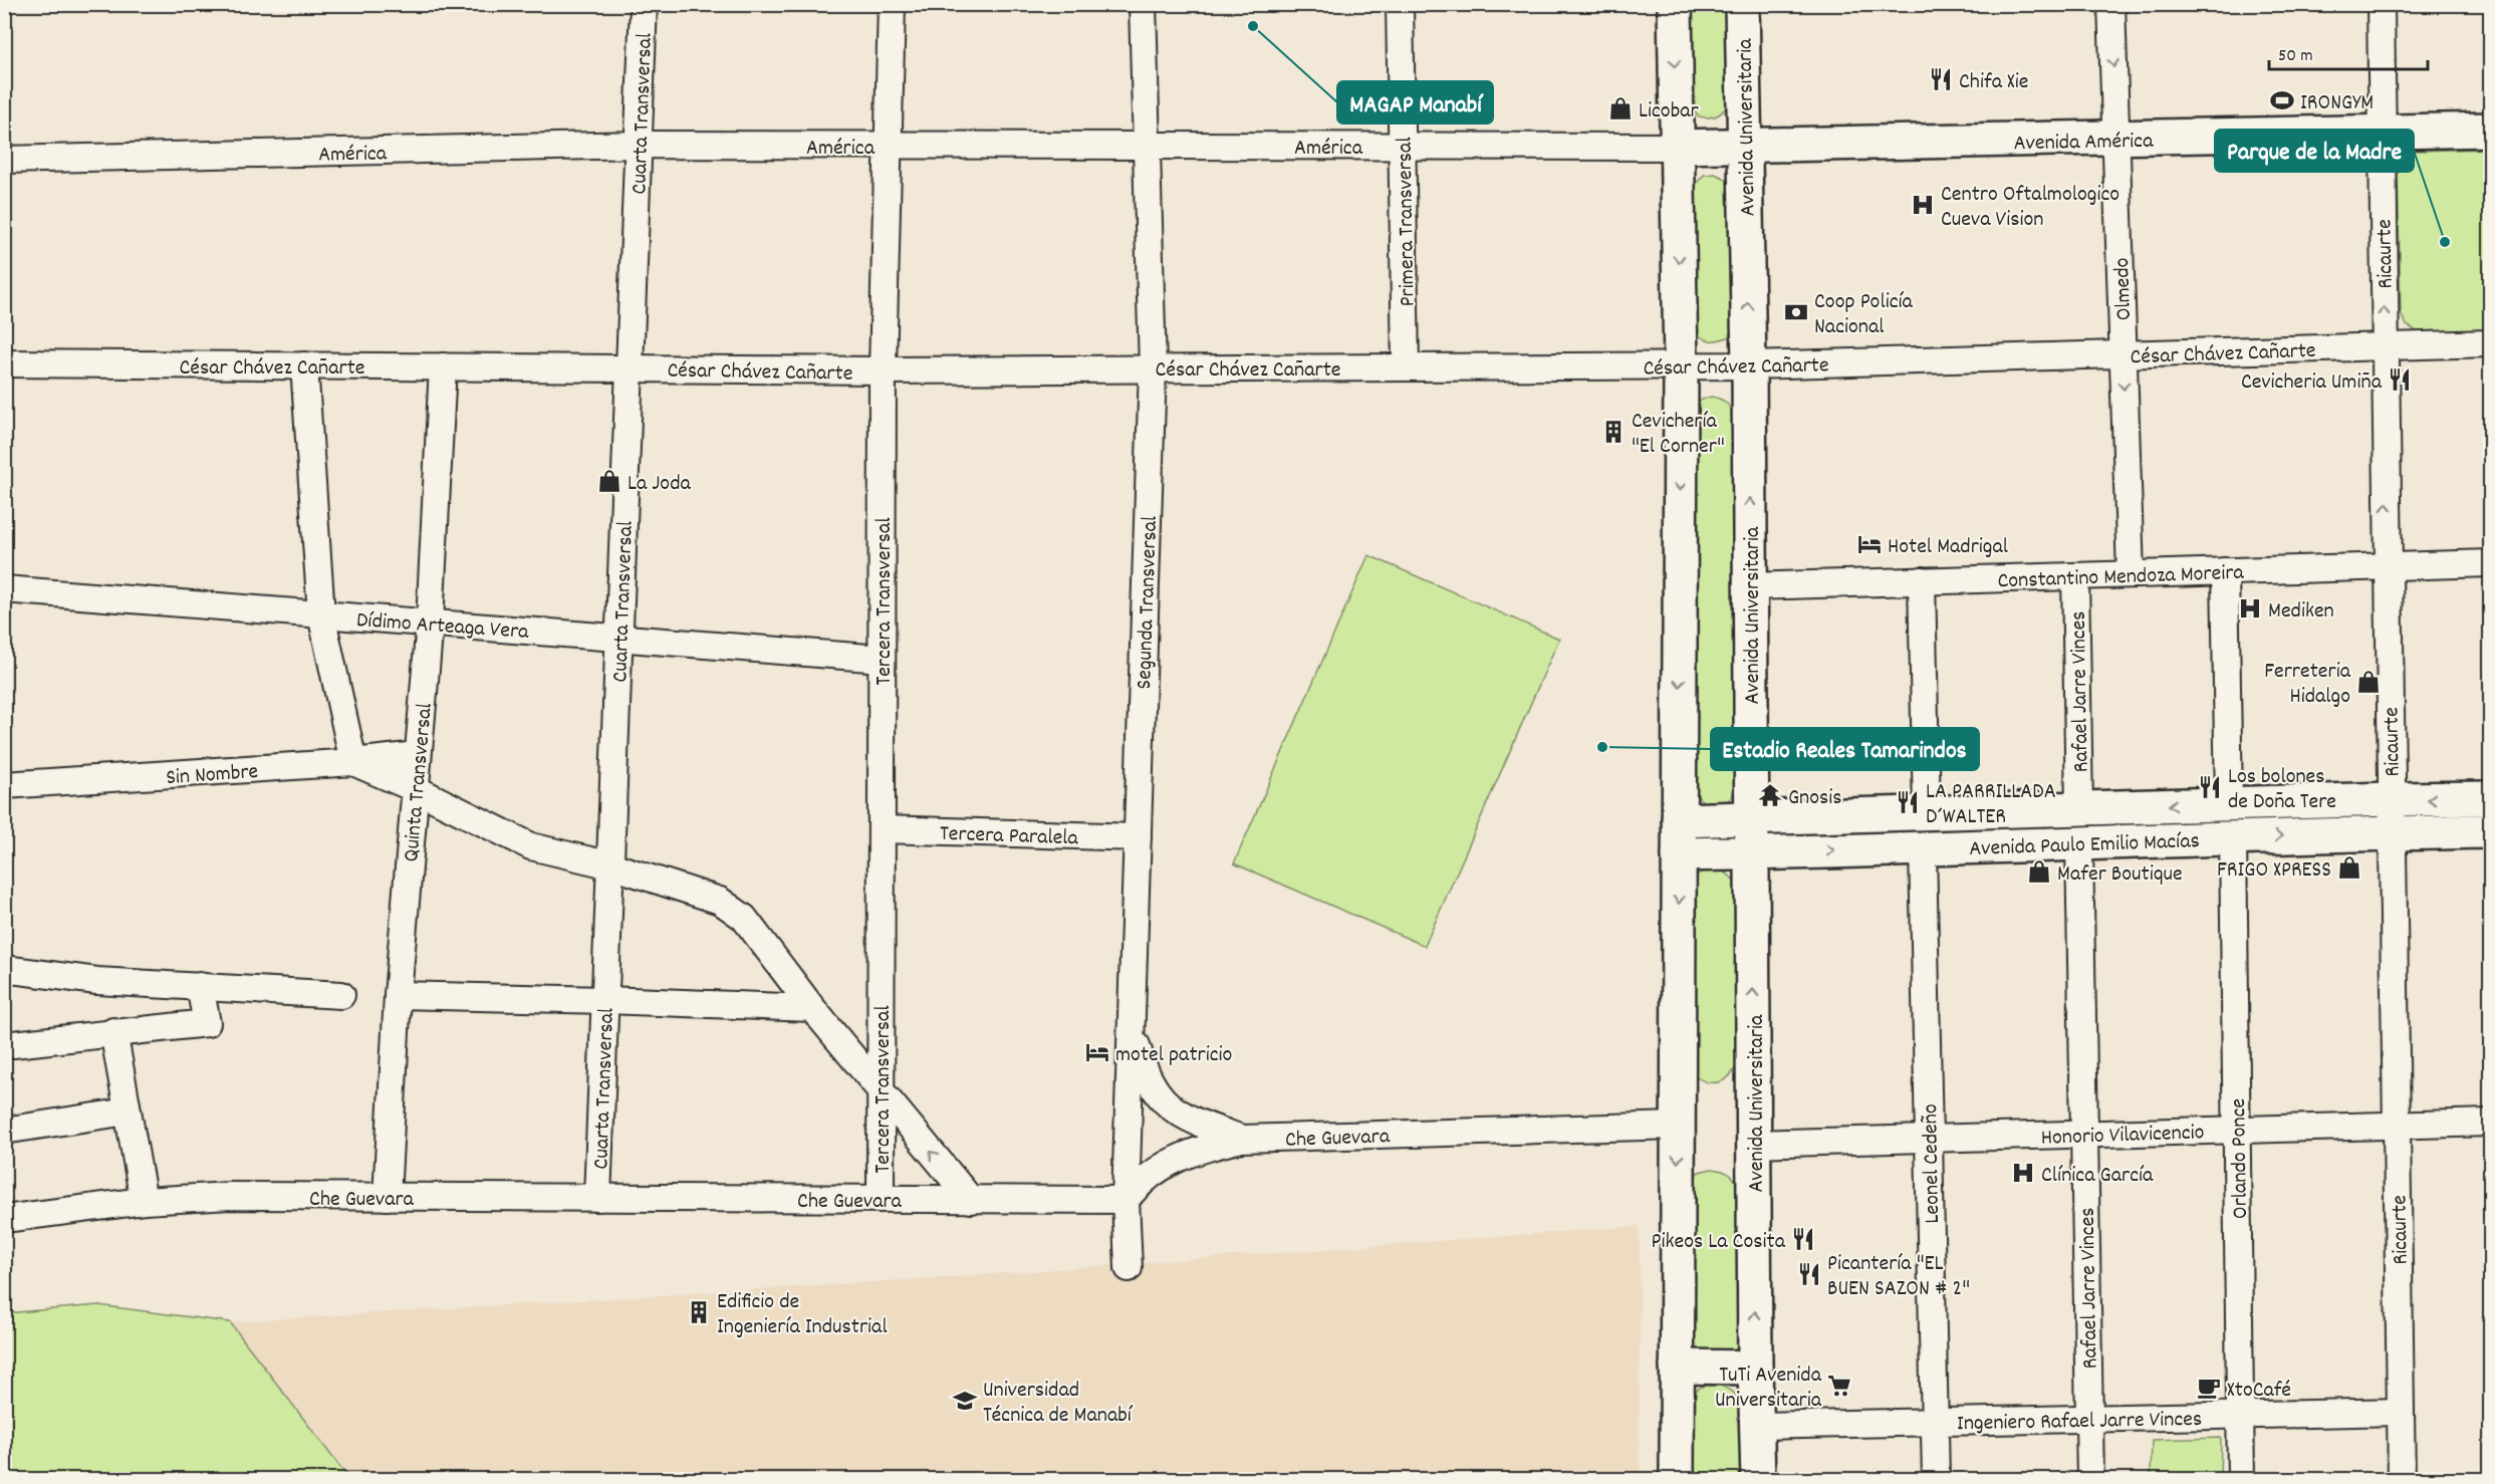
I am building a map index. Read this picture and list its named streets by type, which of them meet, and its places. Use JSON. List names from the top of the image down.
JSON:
{
  "streets": {
    "main road": ["Avenida Universitaria", "Avenida América", "Avenida Paulo Emilio Macías"],
    "street": [
      "Cuarta Transversal",
      "América",
      "Primera Transversal",
      "Ricaurte",
      "Olmedo",
      "César Chávez Cañarte",
      "Constantino Mendoza Moreira",
      "Tercera Transversal",
      "Segunda Transversal",
      "Dídimo Arteaga Vera",
      "Rafael Jarre Vinces",
      "Sin Nombre",
      "Quinta Transversal",
      "Tercera Paralela",
      "Honorio Vilavicencio",
      "Che Guevara",
      "Orlando Ponce",
      "Leonel Cedeño",
      "Ingeniero Rafael Jarre Vinces"
    ]
  },
  "crossings": [
    ["Cuarta Transversal", "América"],
    ["Cuarta Transversal", "César Chávez Cañarte"],
    ["Cuarta Transversal", "Dídimo Arteaga Vera"],
    ["Cuarta Transversal", "Che Guevara"],
    ["Avenida Universitaria", "Avenida América"],
    ["Avenida Universitaria", "César Chávez Cañarte"],
    ["Avenida Universitaria", "Constantino Mendoza Moreira"],
    ["Avenida Universitaria", "Avenida Paulo Emilio Macías"],
    ["Avenida Universitaria", "Honorio Vilavicencio"],
    ["Avenida Universitaria", "Ingeniero Rafael Jarre Vinces"],
    ["Avenida América", "América"],
    ["Avenida América", "Ricaurte"],
    ["Avenida América", "Olmedo"],
    ["América", "Primera Transversal"],
    ["América", "Tercera Transversal"],
    ["América", "Segunda Transversal"],
    ["Primera Transversal", "César Chávez Cañarte"],
    ["Ricaurte", "César Chávez Cañarte"],
    ["Ricaurte", "Constantino Mendoza Moreira"],
    ["Ricaurte", "Avenida Paulo Emilio Macías"],
    ["Ricaurte", "Honorio Vilavicencio"],
    ["Ricaurte", "Ingeniero Rafael Jarre Vinces"],
    ["Olmedo", "César Chávez Cañarte"],
    ["Olmedo", "Constantino Mendoza Moreira"],
    ["César Chávez Cañarte", "Tercera Transversal"],
    ["César Chávez Cañarte", "Segunda Transversal"],
    ["César Chávez Cañarte", "Quinta Transversal"],
    ["Constantino Mendoza Moreira", "Rafael Jarre Vinces"],
    ["Tercera Transversal", "Dídimo Arteaga Vera"],
    ["Tercera Transversal", "Tercera Paralela"],
    ["Tercera Transversal", "Che Guevara"],
    ["Segunda Transversal", "Tercera Paralela"],
    ["Segunda Transversal", "Che Guevara"],
    ["Dídimo Arteaga Vera", "Quinta Transversal"],
    ["Rafael Jarre Vinces", "Avenida Paulo Emilio Macías"],
    ["Rafael Jarre Vinces", "Honorio Vilavicencio"],
    ["Rafael Jarre Vinces", "Ingeniero Rafael Jarre Vinces"],
    ["Sin Nombre", "Quinta Transversal"],
    ["Quinta Transversal", "Che Guevara"],
    ["Avenida Paulo Emilio Macías", "Orlando Ponce"],
    ["Avenida Paulo Emilio Macías", "Leonel Cedeño"],
    ["Honorio Vilavicencio", "Orlando Ponce"],
    ["Honorio Vilavicencio", "Leonel Cedeño"],
    ["Orlando Ponce", "Ingeniero Rafael Jarre Vinces"],
    ["Leonel Cedeño", "Ingeniero Rafael Jarre Vinces"]
  ],
  "one_way": ["Olmedo"],
  "places": {
    "other": ["MAGAP Manabí", "Parque de la Madre", "Estadio Reales Tamarindos"],
    "restaurant": [
      "Chifa Xie",
      "Cevicheria Umiña",
      "Los bolones de Doña Tere",
      "LA PARRILLADA D´WALTER",
      "Pikeos La Cosita",
      "Picantería \"EL BUEN SAZON # 2\""
    ],
    "sports": ["IRONGYM"],
    "shop": [
      "Licobar",
      "La Joda",
      "Ferreteria Hidalgo",
      "FRIGO XPRESS",
      "Mafer Boutique"
    ],
    "hospital": ["Centro Oftalmologico Cueva Vision", "Mediken", "Clínica García"],
    "bank": ["Coop Policía Nacional"],
    "building": ["Cevichería \"El Corner\"", "Edificio de Ingeniería Industrial"],
    "hotel": ["Hotel Madrigal", "motel patricio"],
    "temple": ["Gnosis"],
    "supermarket": ["TuTi Avenida Universitaria"],
    "cafe": ["XtoCafé"],
    "school or university": ["Universidad Técnica de Manabí"]
  },
  "scale_bar": "50 m"
}
